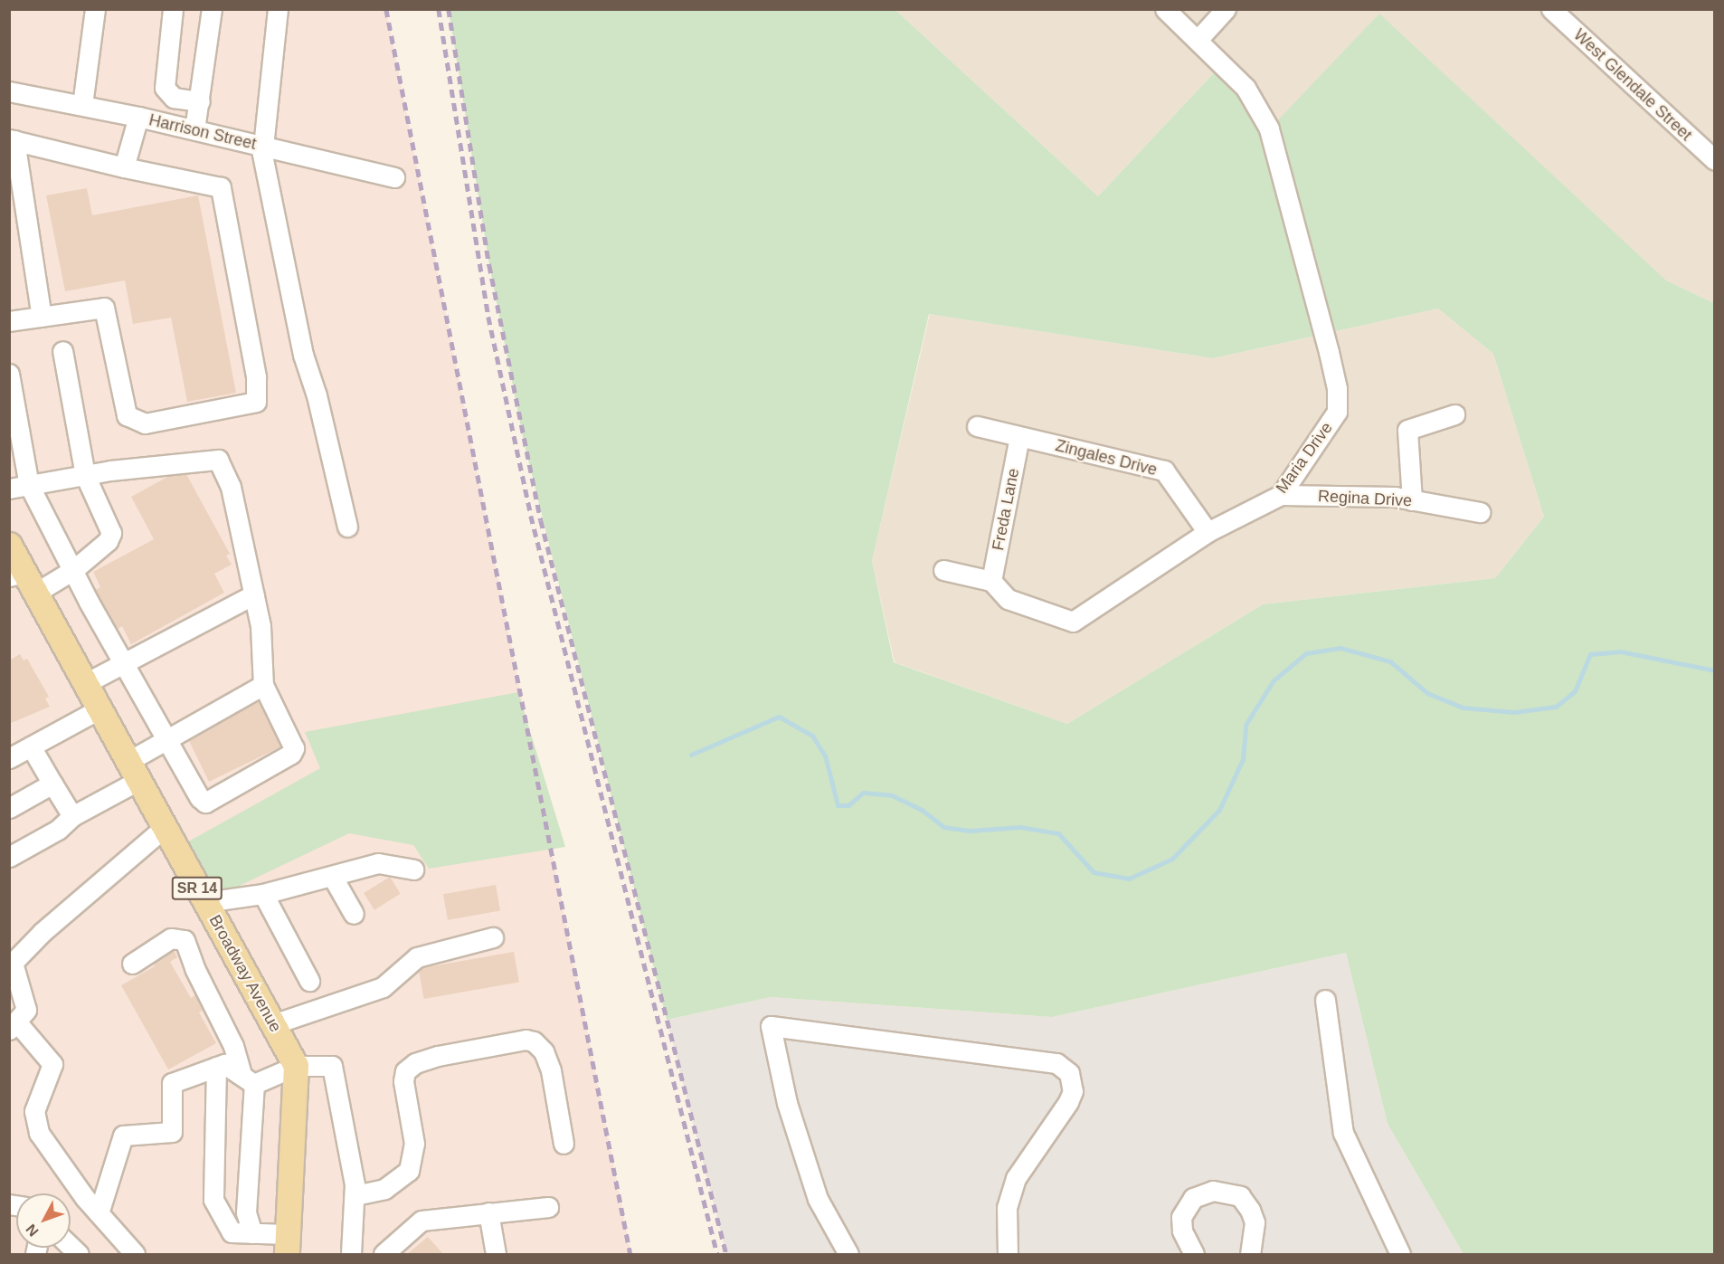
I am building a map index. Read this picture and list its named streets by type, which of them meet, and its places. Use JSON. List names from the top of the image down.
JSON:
{
  "streets": {
    "main road": ["SR 14", "Broadway Avenue"],
    "street": [
      "West Glendale Street",
      "Harrison Street",
      "Zingales Drive",
      "Maria Drive",
      "Regina Drive",
      "Freda Lane"
    ]
  },
  "crossings": [
    ["Zingales Drive", "Maria Drive"],
    ["Zingales Drive", "Freda Lane"],
    ["Maria Drive", "Regina Drive"],
    ["Maria Drive", "Freda Lane"]
  ],
  "north": "bottom left"
}
